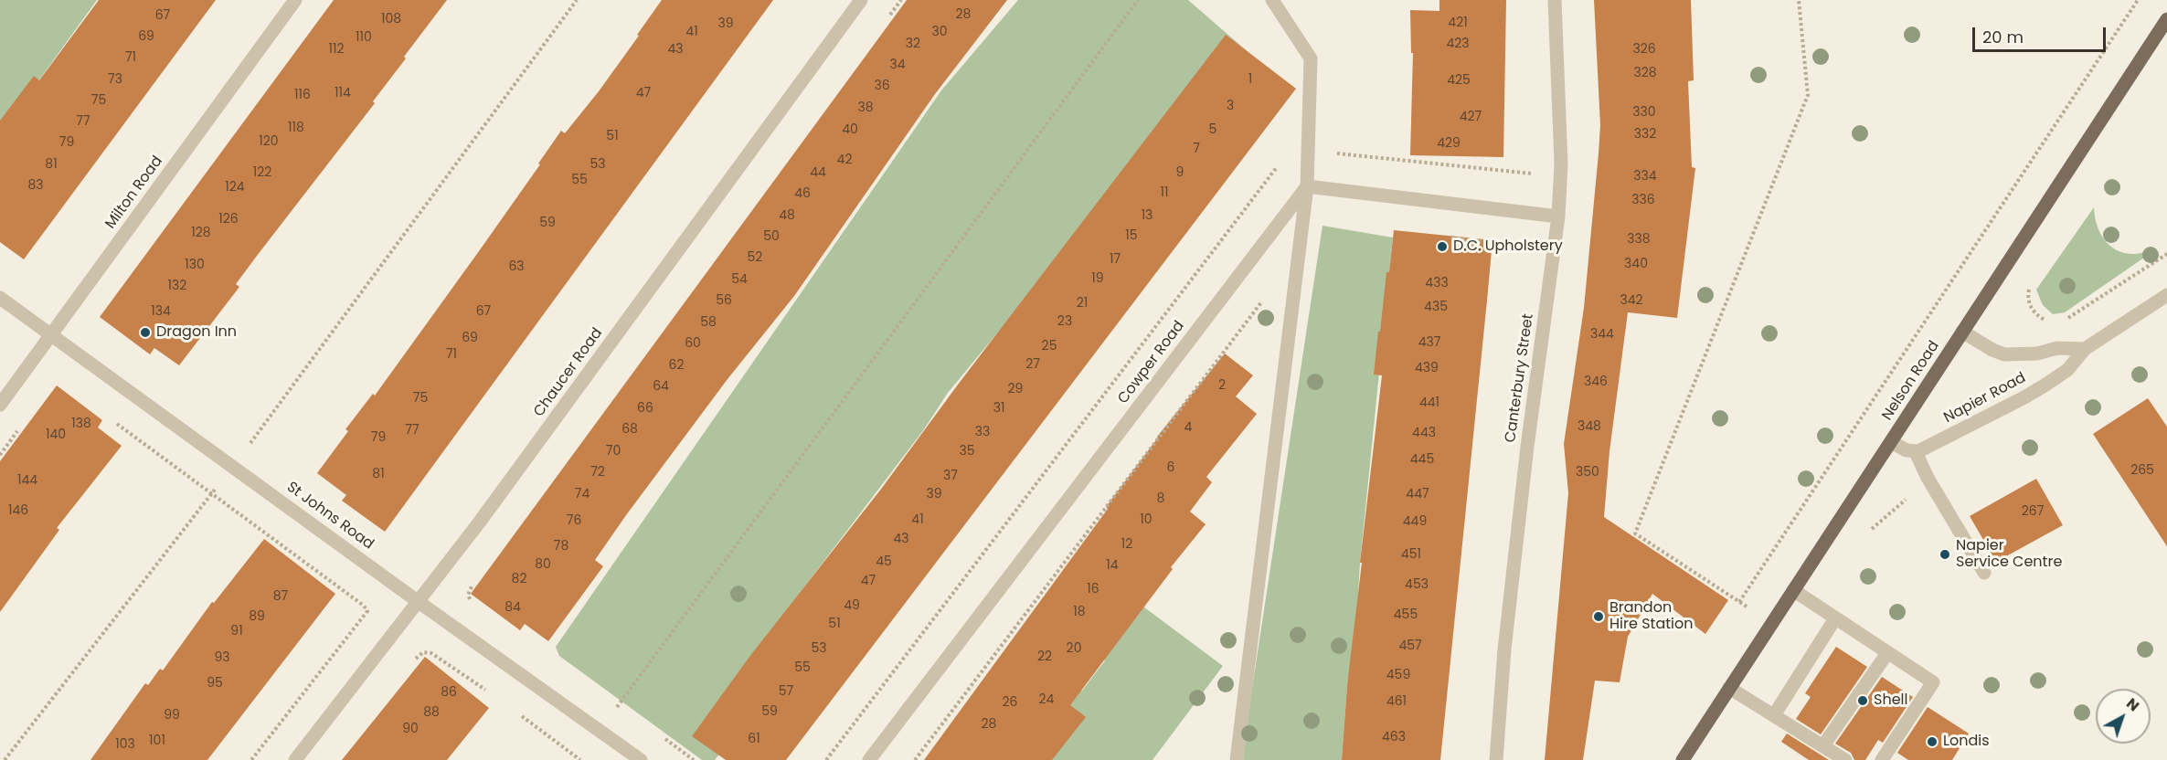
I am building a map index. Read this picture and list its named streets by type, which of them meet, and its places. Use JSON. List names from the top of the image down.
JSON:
{
  "streets": {
    "main road": ["Nelson Road"],
    "street": [
      "Milton Road",
      "Cowper Road",
      "Chaucer Road",
      "Canterbury Street",
      "Napier Road",
      "St Johns Road"
    ]
  },
  "crossings": [
    ["Milton Road", "St Johns Road"],
    ["Chaucer Road", "St Johns Road"],
    ["Nelson Road", "Napier Road"]
  ],
  "places": [
    "D.C. Upholstery",
    "Dragon Inn",
    "Napier Service Centre",
    "Brandon Hire Station",
    "Shell",
    "Londis"
  ],
  "house_numbers": [
    "28",
    "67",
    "108",
    "421",
    "39",
    "41",
    "30",
    "69",
    "110",
    "32",
    "423",
    "112",
    "43",
    "326",
    "71",
    "34",
    "328",
    "73",
    "1",
    "425",
    "36",
    "114",
    "47",
    "116",
    "75",
    "3",
    "38",
    "330",
    "427",
    "77",
    "118",
    "40",
    "5",
    "332",
    "51",
    "120",
    "79",
    "429",
    "7",
    "42",
    "81",
    "53",
    "122",
    "44",
    "9",
    "334",
    "55",
    "83",
    "124",
    "11",
    "46",
    "336",
    "48",
    "13",
    "126",
    "59",
    "128",
    "15",
    "50",
    "338",
    "52",
    "17",
    "340",
    "130",
    "63",
    "19",
    "54",
    "433",
    "132",
    "56",
    "342",
    "21",
    "435",
    "134",
    "67",
    "23",
    "58",
    "344",
    "69",
    "437",
    "60",
    "25",
    "71",
    "27",
    "62",
    "439",
    "346",
    "2",
    "64",
    "29",
    "75",
    "441",
    "66",
    "31",
    "138",
    "348",
    "4",
    "68",
    "77",
    "33",
    "443",
    "140",
    "79",
    "70",
    "35",
    "445",
    "6",
    "265",
    "72",
    "350",
    "81",
    "37",
    "144",
    "74",
    "39",
    "447",
    "8",
    "146",
    "267",
    "41",
    "10",
    "76",
    "449",
    "43",
    "12",
    "78",
    "451",
    "45",
    "80",
    "14",
    "82",
    "47",
    "453",
    "16",
    "87",
    "49",
    "84",
    "18",
    "455",
    "89",
    "51",
    "91",
    "457",
    "53",
    "20",
    "22",
    "93",
    "55",
    "459",
    "95",
    "57",
    "86",
    "24",
    "461",
    "26",
    "59",
    "88",
    "99",
    "28",
    "90",
    "463",
    "61",
    "101",
    "103"
  ],
  "scale_bar": "20 m",
  "north": "top right"
}
